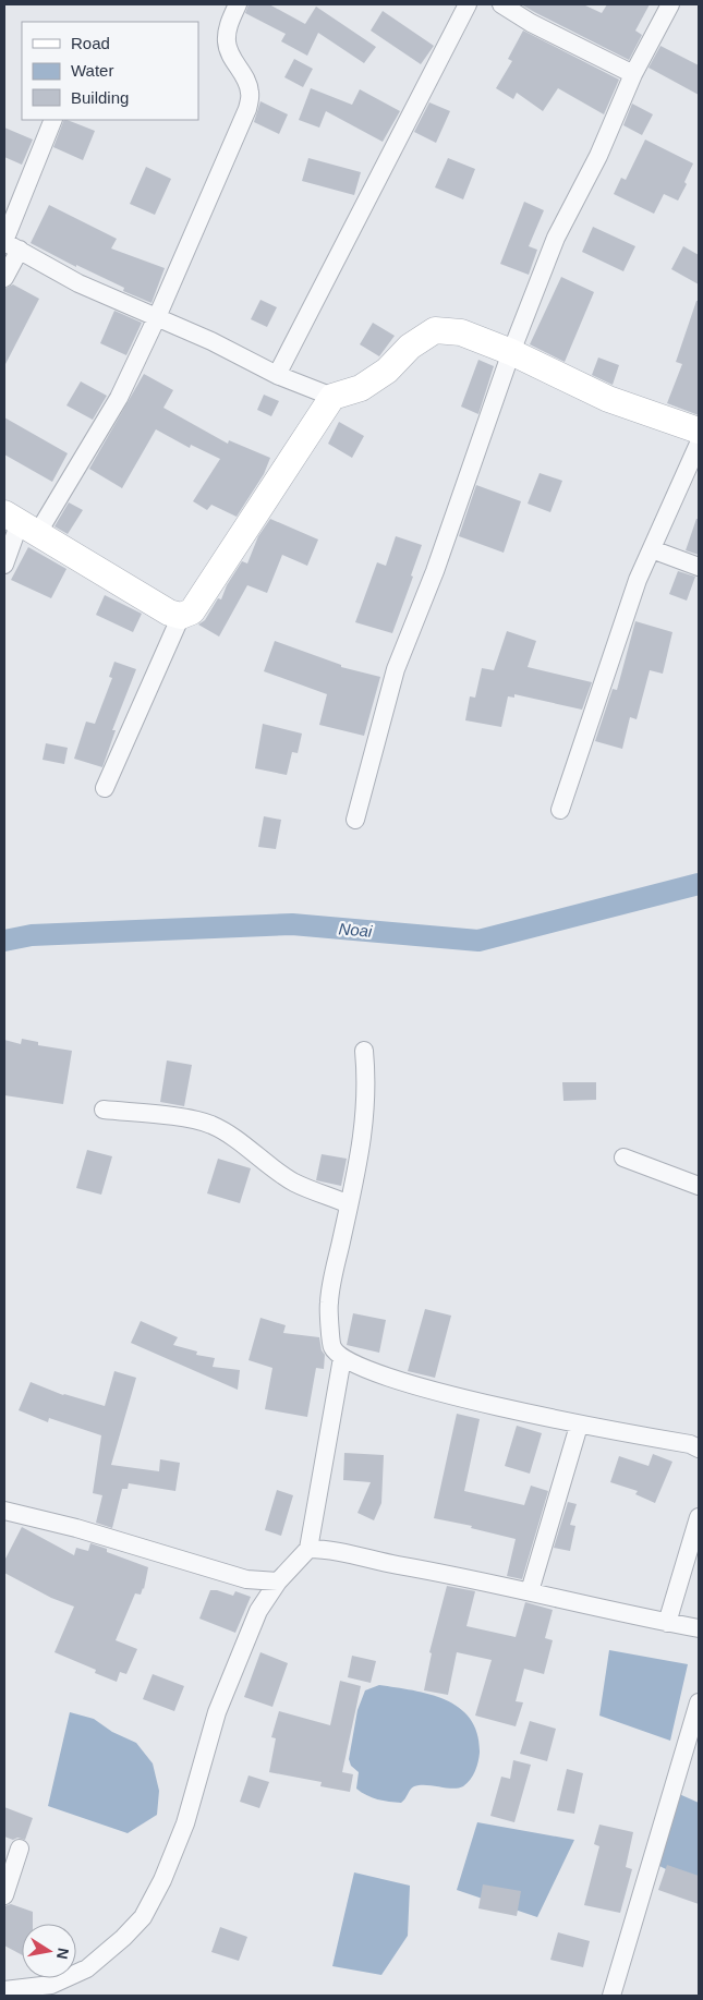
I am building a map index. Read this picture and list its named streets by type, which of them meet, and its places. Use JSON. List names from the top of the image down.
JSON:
{
  "water": ["Noai"],
  "legend": ["Road", "Water", "Building"],
  "north": "right"
}
